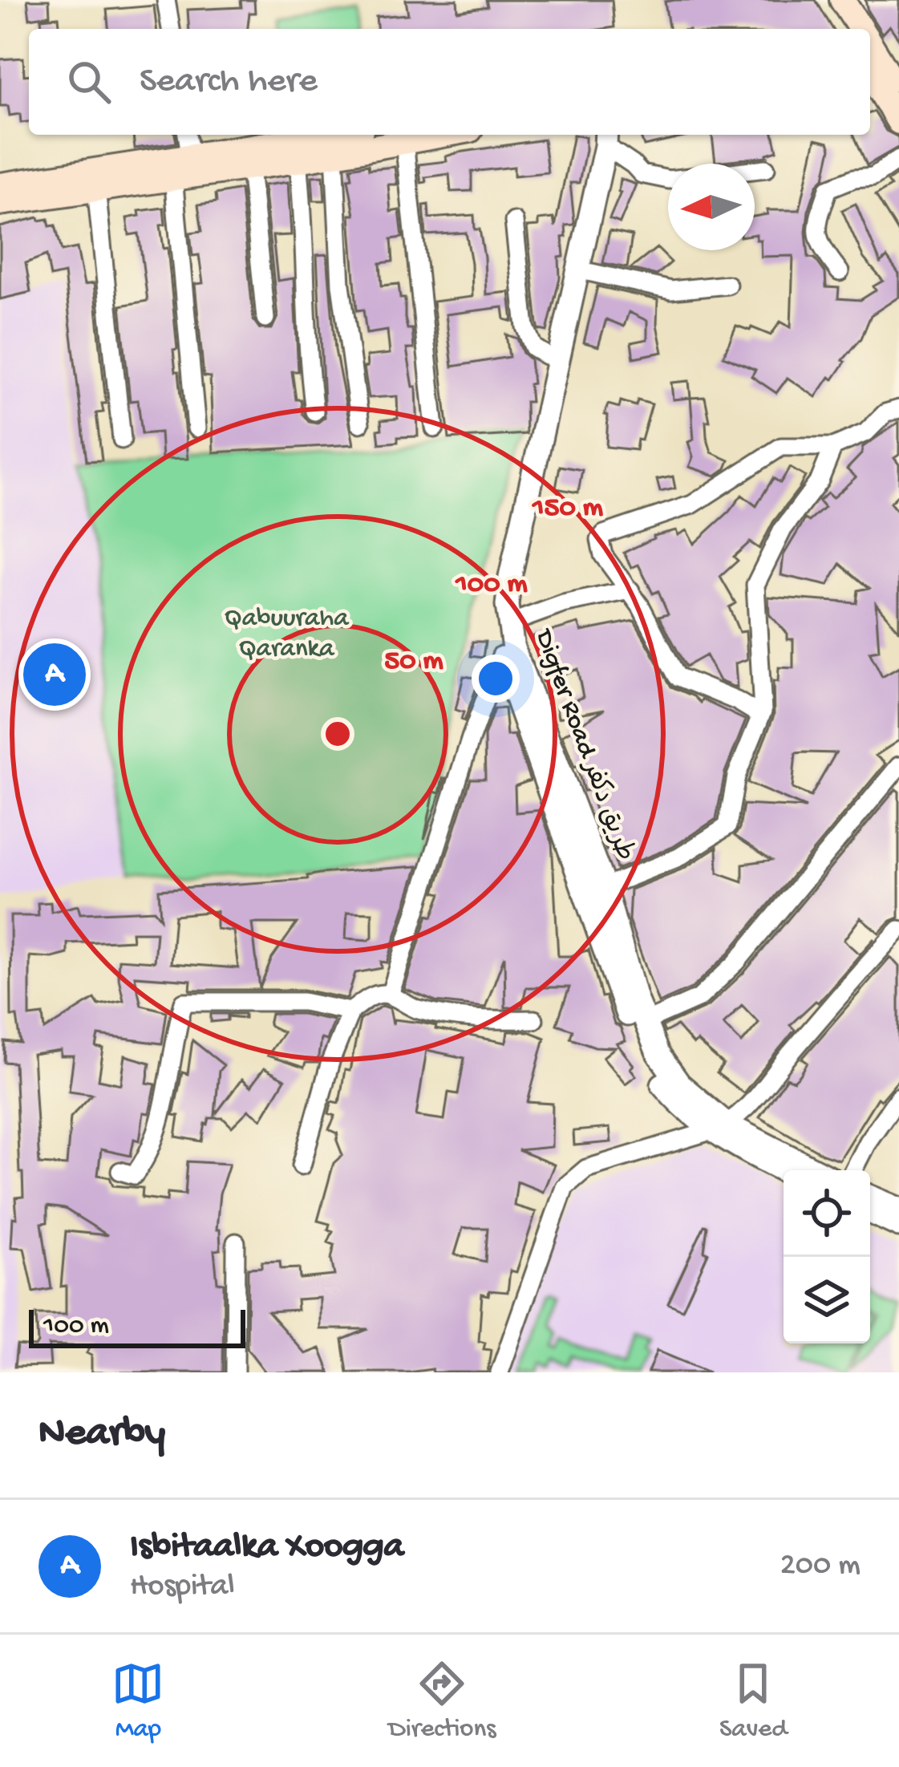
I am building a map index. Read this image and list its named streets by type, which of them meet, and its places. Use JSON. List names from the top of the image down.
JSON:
{
  "streets": {
    "street": ["Digfer Road طريق دكفر"]
  },
  "parks": ["Qabuuraha Qaranka"],
  "scale_bar": "100 m",
  "north": "left",
  "page": {
    "search": "Search here",
    "pins": "A",
    "scale": "100 m",
    "heading": "Nearby",
    "list": [
      {
        "mark": "A",
        "name": "Isbitaalka Xoogga",
        "note": "Hospital",
        "value": "200 m"
      }
    ],
    "nav": ["Map", "Directions", "Saved"]
  },
  "rings": ["150 m", "100 m", "50 m"]
}
